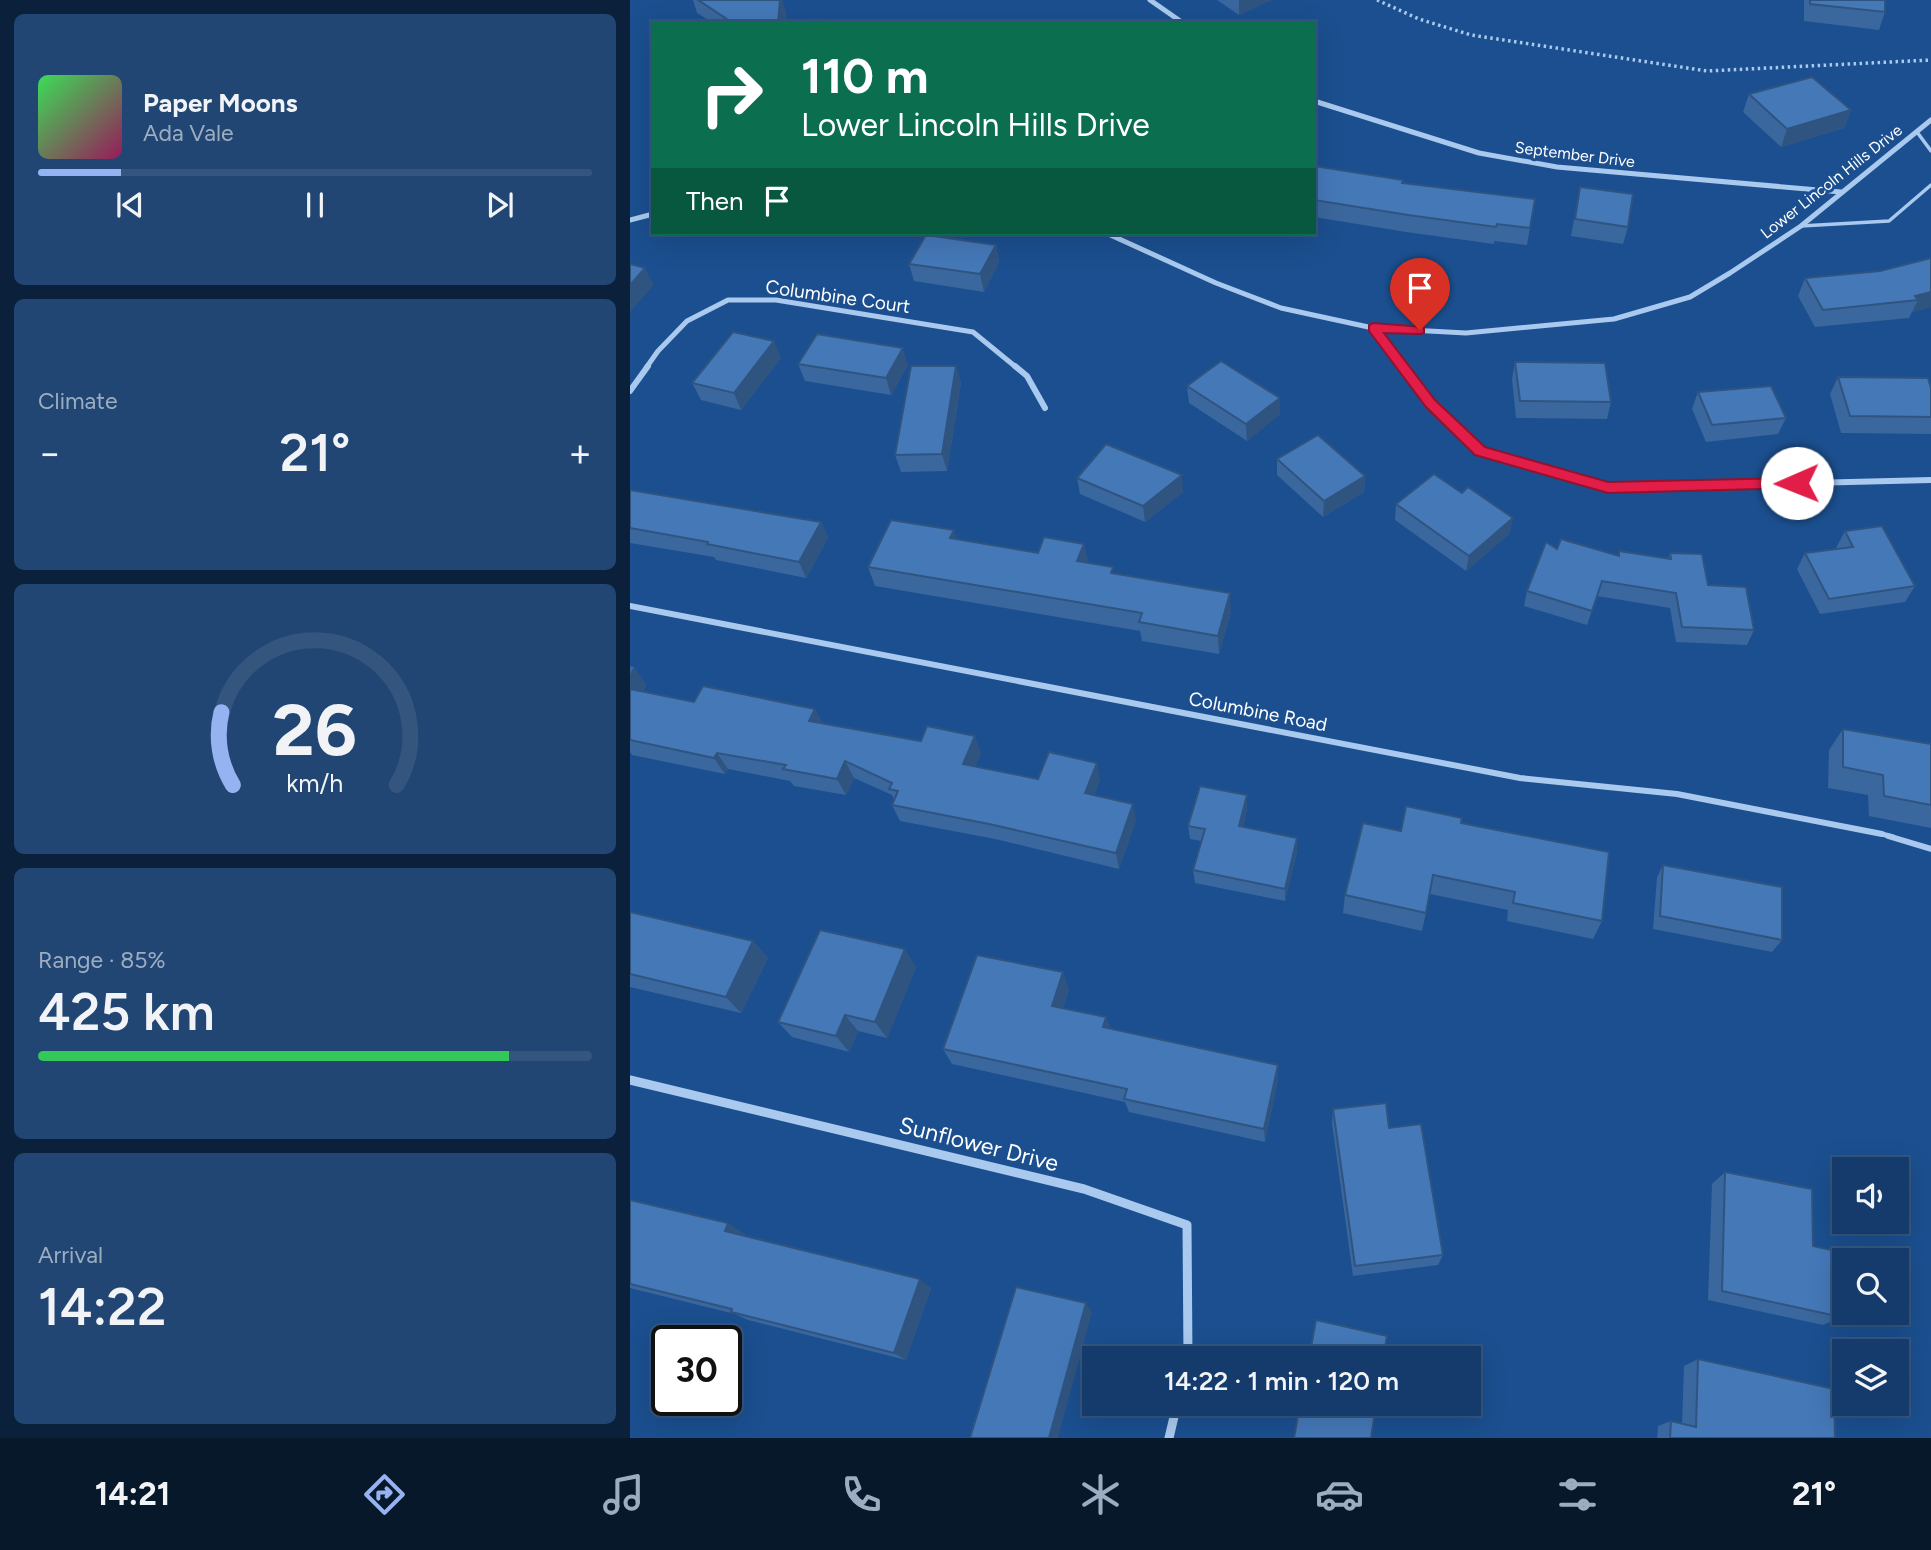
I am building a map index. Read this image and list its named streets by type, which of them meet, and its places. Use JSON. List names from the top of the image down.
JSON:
{
  "streets": {
    "street": [
      "September Drive",
      "Lower Lincoln Hills Drive",
      "Columbine Court",
      "Columbine Road",
      "Sunflower Drive"
    ]
  },
  "crossings": [
    ["September Drive", "Lower Lincoln Hills Drive"]
  ],
  "page": {
    "turn": ["110 m", "Lower Lincoln Hills Drive"],
    "song": ["Paper Moons", "Ada Vale"],
    "then": "Then",
    "tile": [
      "Climate",
      ["Range · 85%", "425 km"],
      ["Arrival", "14:22"]
    ],
    "heat": ["−", "21°", "+"],
    "limit": "30",
    "trip": "14:22 · 1 min · 120 m",
    "tabs": ["14:21", "21°"],
    "gauge": ["26", "km/h"]
  }
}
